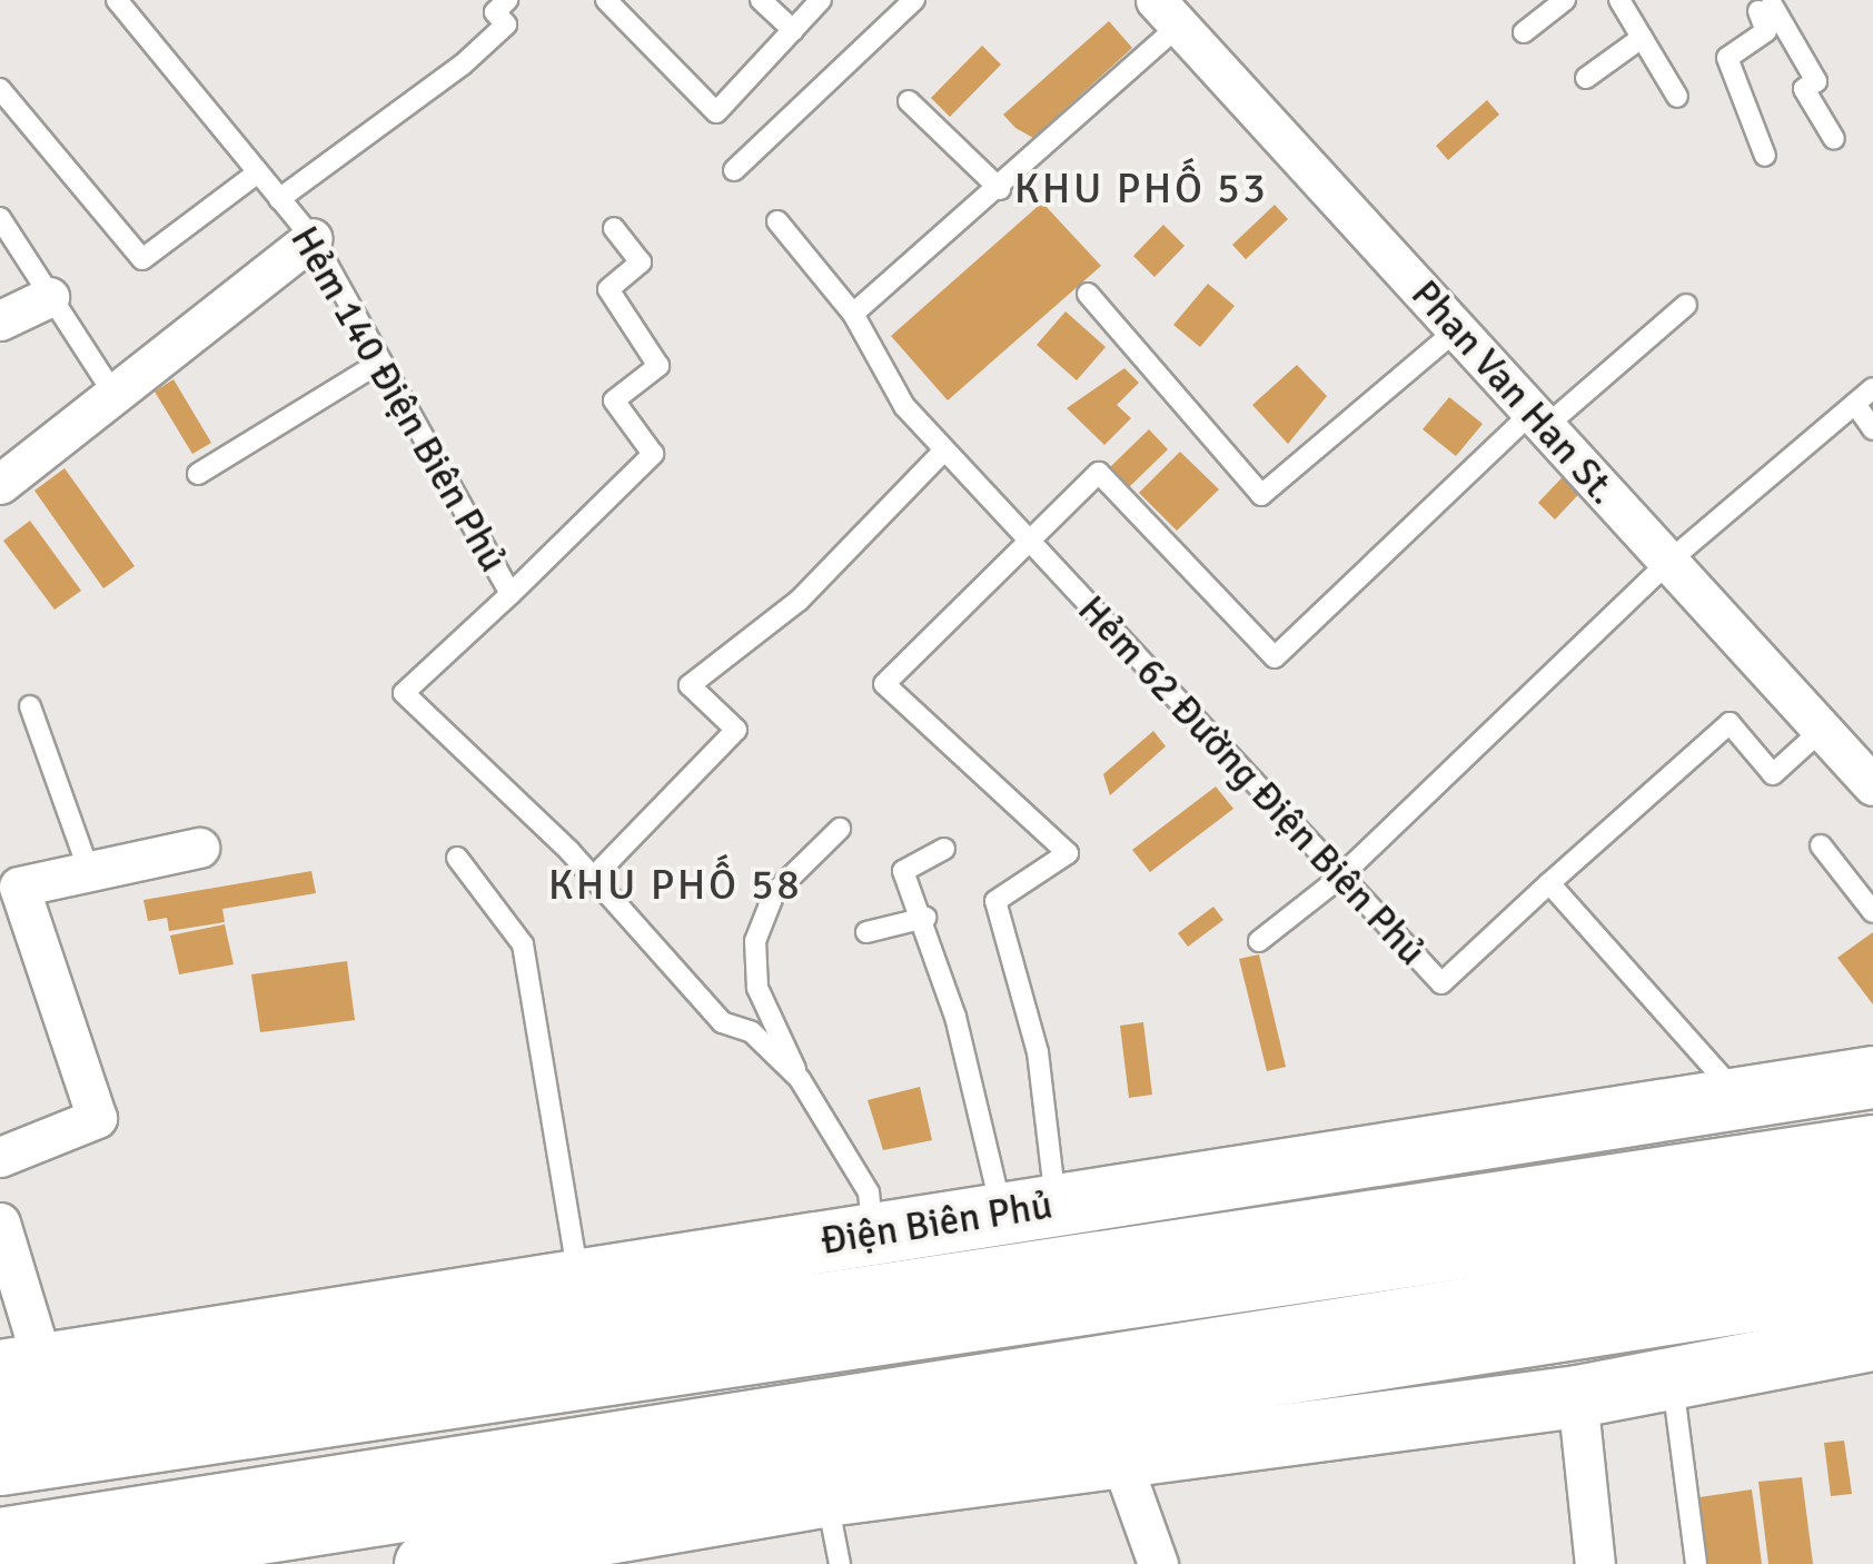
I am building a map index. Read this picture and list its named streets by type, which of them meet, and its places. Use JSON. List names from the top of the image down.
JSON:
{
  "streets": {
    "main road": ["Điện Biên Phủ"],
    "street": ["Phan Van Han St."],
    "lane": ["Hẻm 140 Điện Biên Phủ", "Hẻm 62 Đường Điện Biên Phủ"]
  },
  "crossings": [
    ["Hẻm 140 Điện Biên Phủ", "Điện Biên Phủ"]
  ],
  "districts": ["KHU PHỐ 53", "KHU PHỐ 58"]
}
